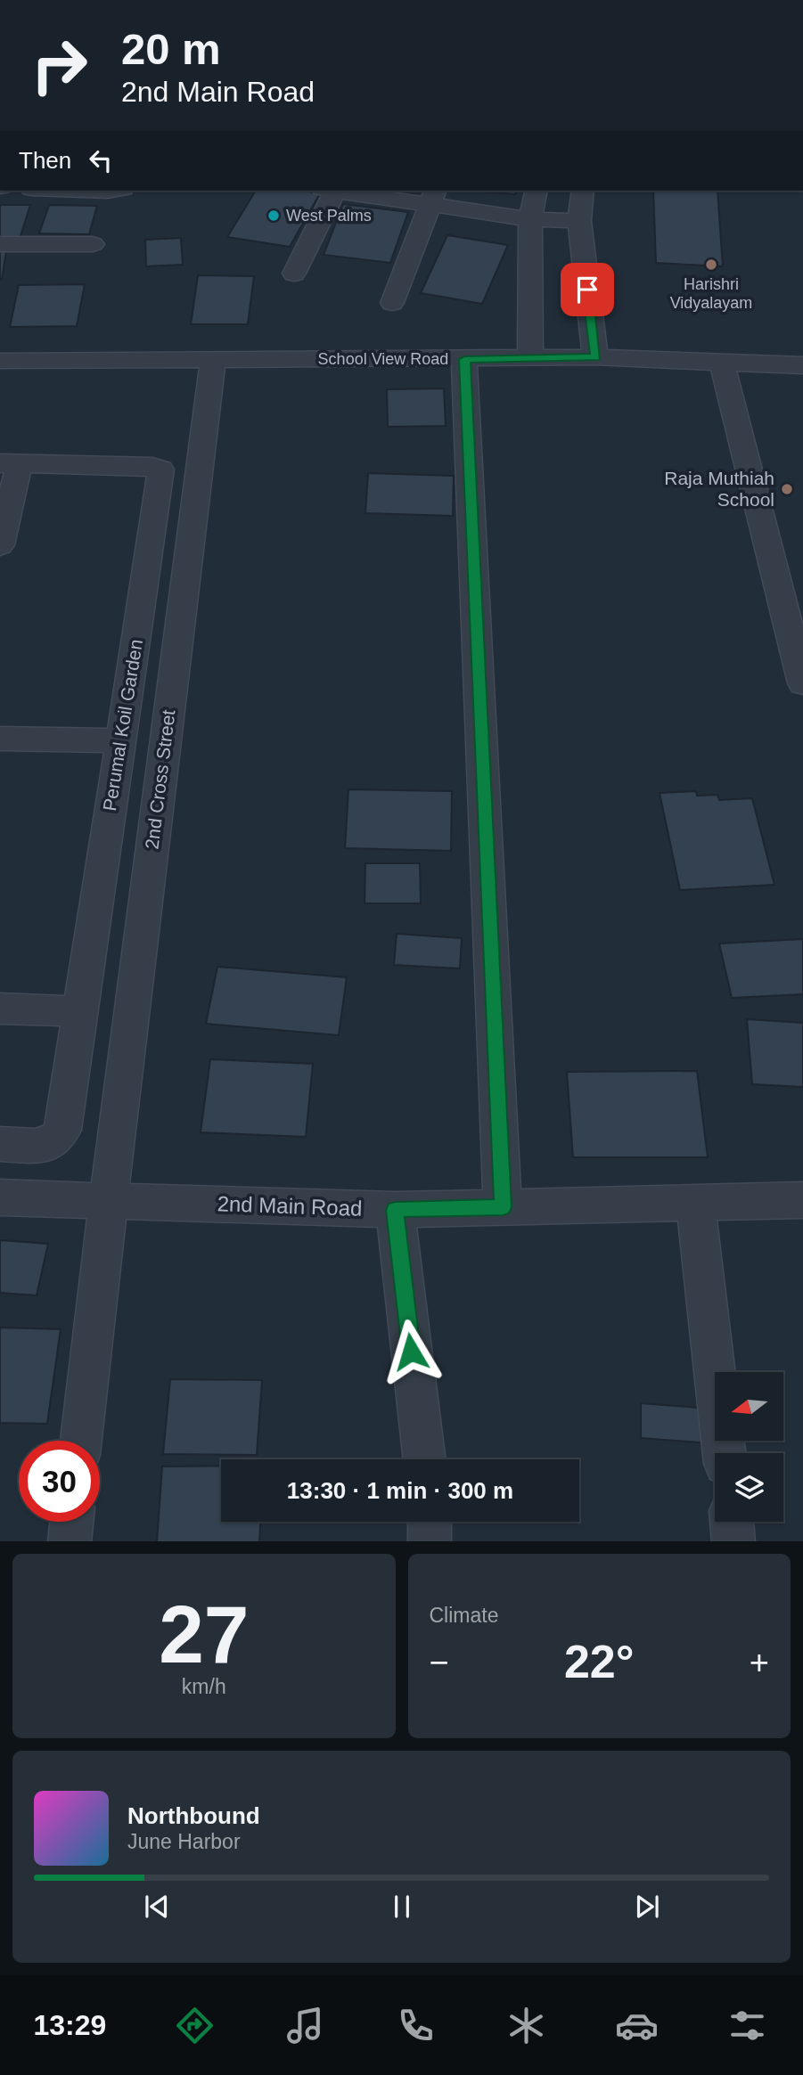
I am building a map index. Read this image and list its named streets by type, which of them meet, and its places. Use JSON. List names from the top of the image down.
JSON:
{
  "streets": {
    "street": [
      "School View Road",
      "Perumal Koil Garden",
      "2nd Cross Street",
      "2nd Main Road"
    ]
  },
  "crossings": [
    ["School View Road", "2nd Cross Street"],
    ["2nd Cross Street", "2nd Main Road"]
  ],
  "places": ["West Palms", "Harishri Vidyalayam", "Raja Muthiah School"],
  "north": "left",
  "page": {
    "turn": ["20 m", "2nd Main Road"],
    "then": "Then",
    "limit": "30",
    "trip": "13:30 · 1 min · 300 m",
    "tile": [
      ["27", "km/h"],
      "Climate"
    ],
    "heat": ["−", "22°", "+"],
    "song": ["Northbound", "June Harbor"],
    "tabs": "13:29"
  }
}
